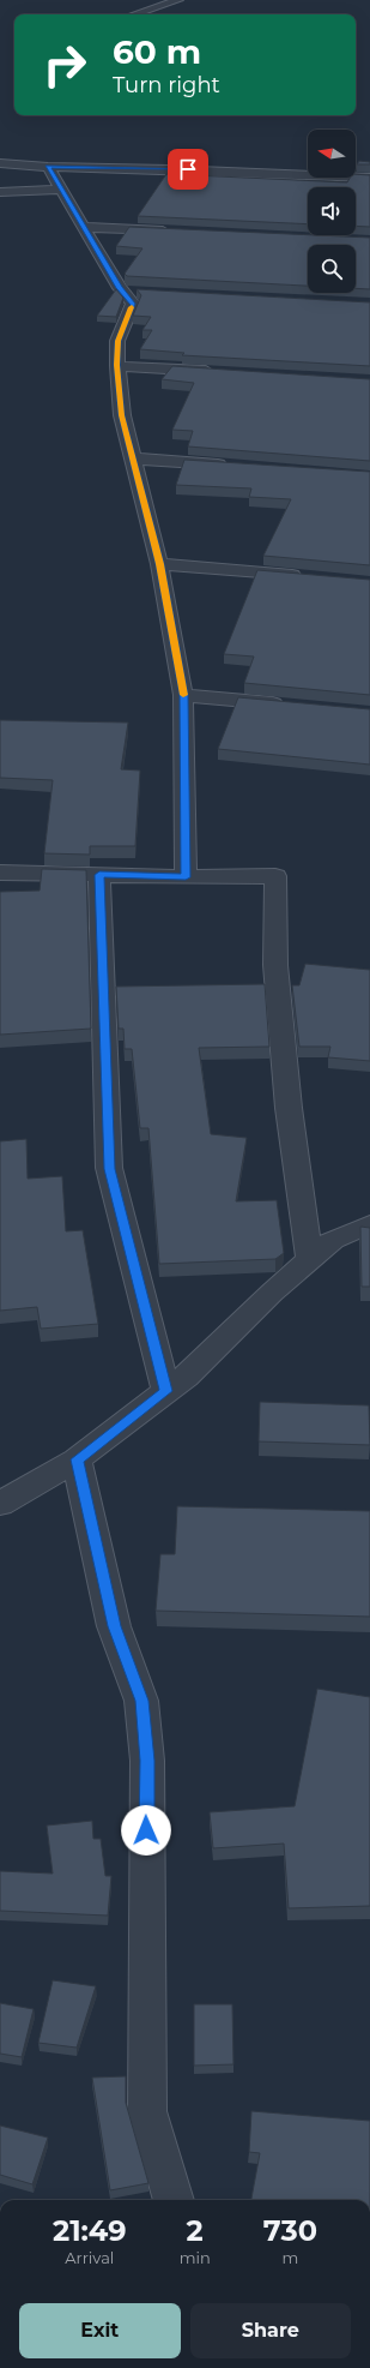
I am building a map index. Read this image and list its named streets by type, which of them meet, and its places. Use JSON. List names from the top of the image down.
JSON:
{
  "north": "left",
  "page": {
    "turn": ["60 m", "Turn right"],
    "eta": [
      "21:49",
      "Arrival",
      "2",
      "min",
      "730",
      "m"
    ],
    "buttons": ["Exit", "Share"]
  }
}
